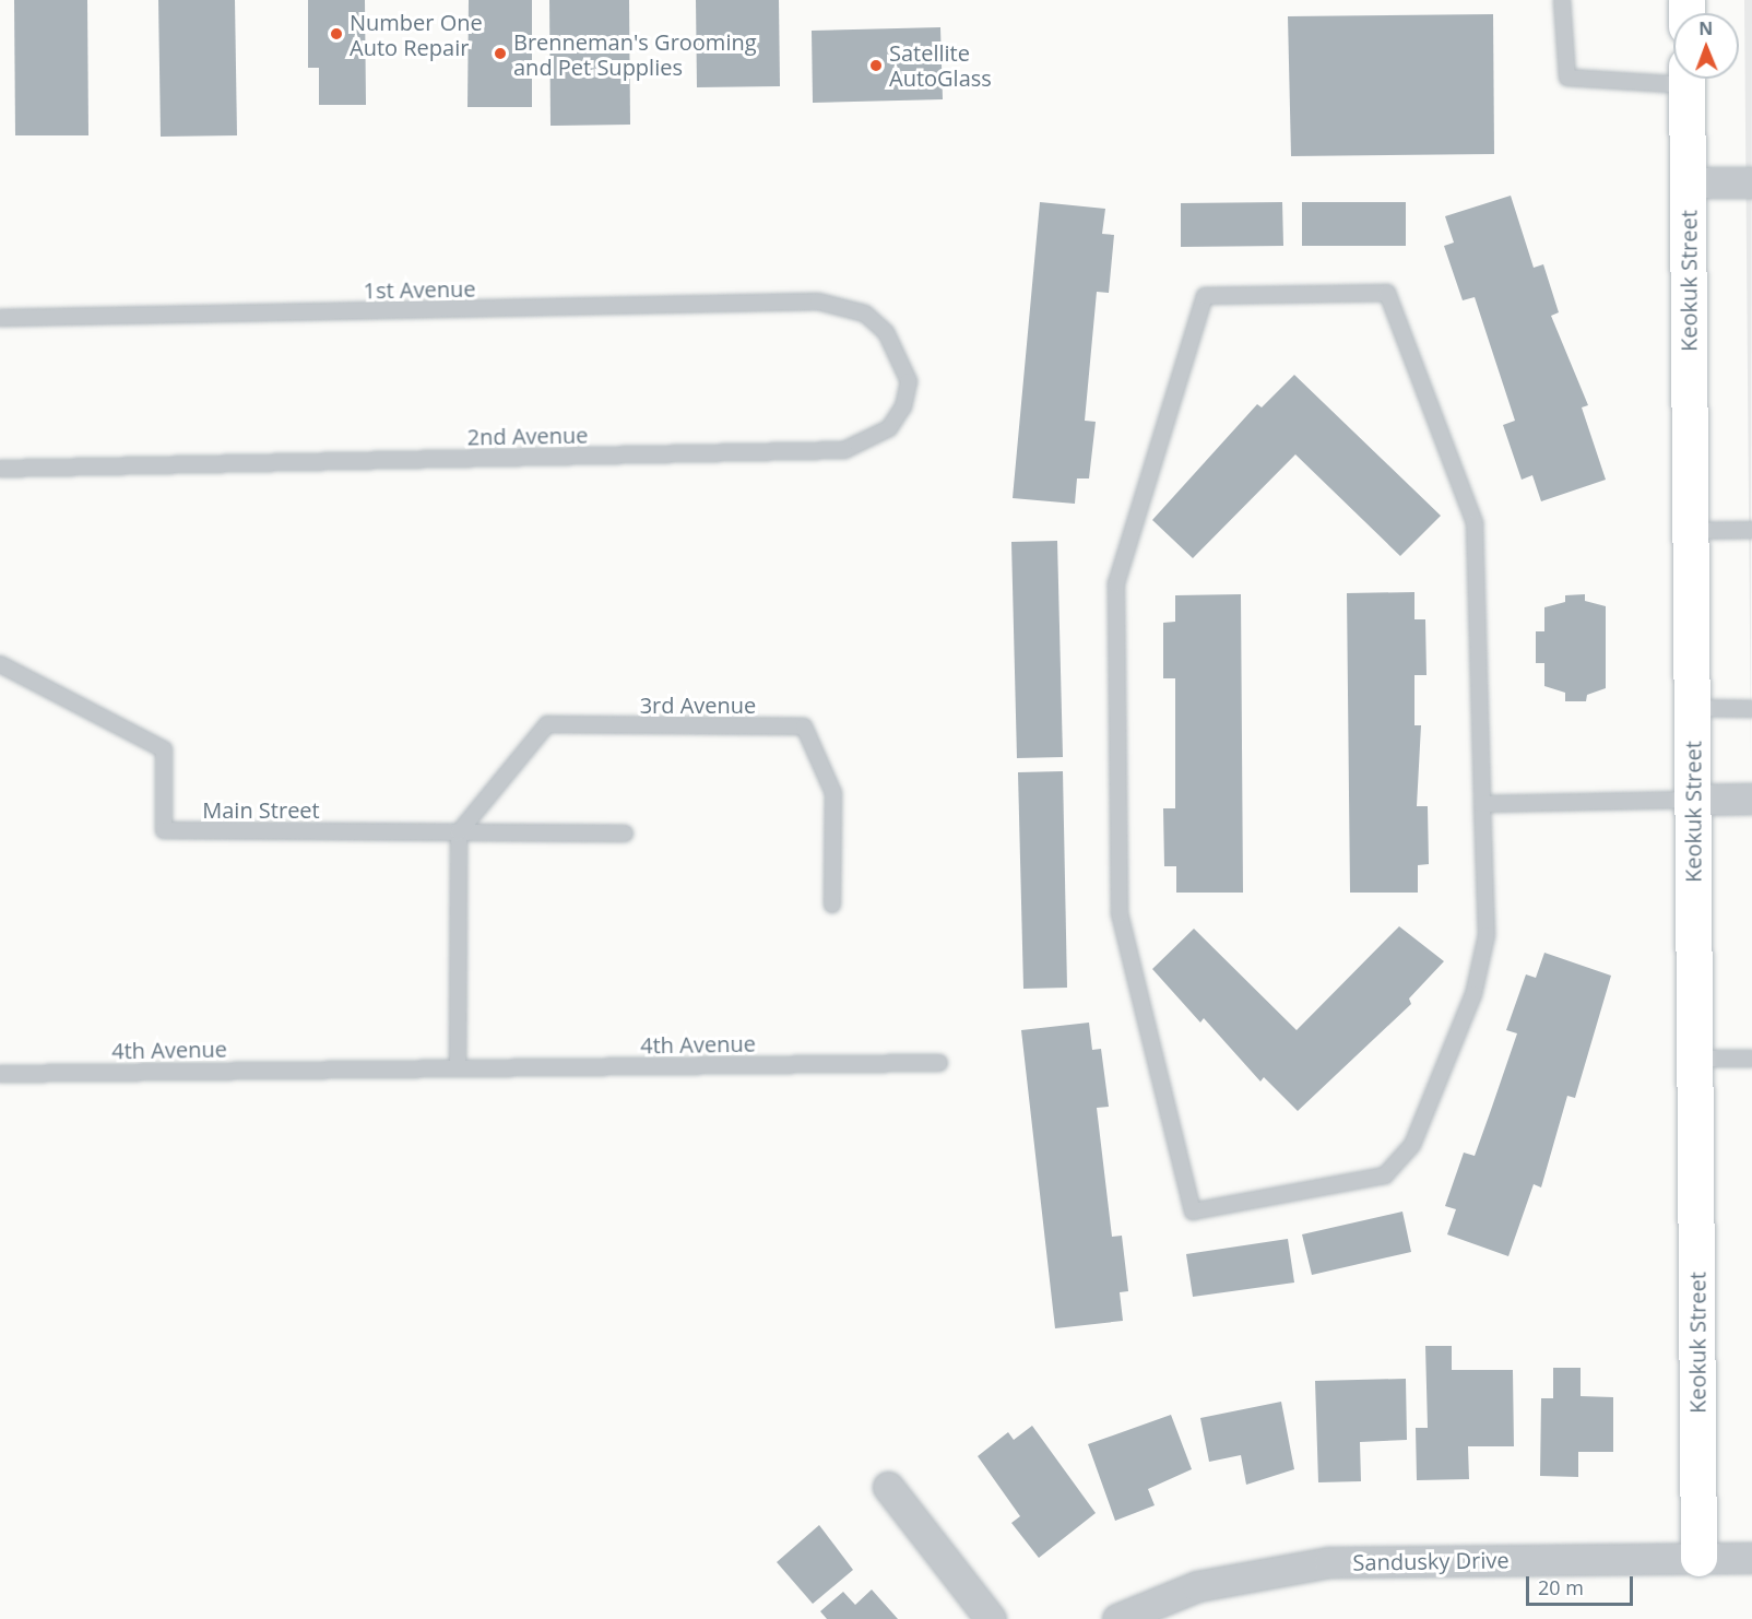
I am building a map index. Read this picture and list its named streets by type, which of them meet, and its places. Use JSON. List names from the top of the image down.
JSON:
{
  "streets": {
    "street": ["Keokuk Street", "Sandusky Drive"],
    "lane": [
      "1st Avenue",
      "2nd Avenue",
      "3rd Avenue",
      "Main Street",
      "4th Avenue"
    ]
  },
  "crossings": [
    ["Keokuk Street", "Sandusky Drive"],
    ["1st Avenue", "2nd Avenue"],
    ["3rd Avenue", "Main Street"]
  ],
  "places": ["Number One Auto Repair", "Brenneman's Grooming and Pet Supplies", "Satellite AutoGlass"],
  "scale_bar": "20 m",
  "north": "top"
}
